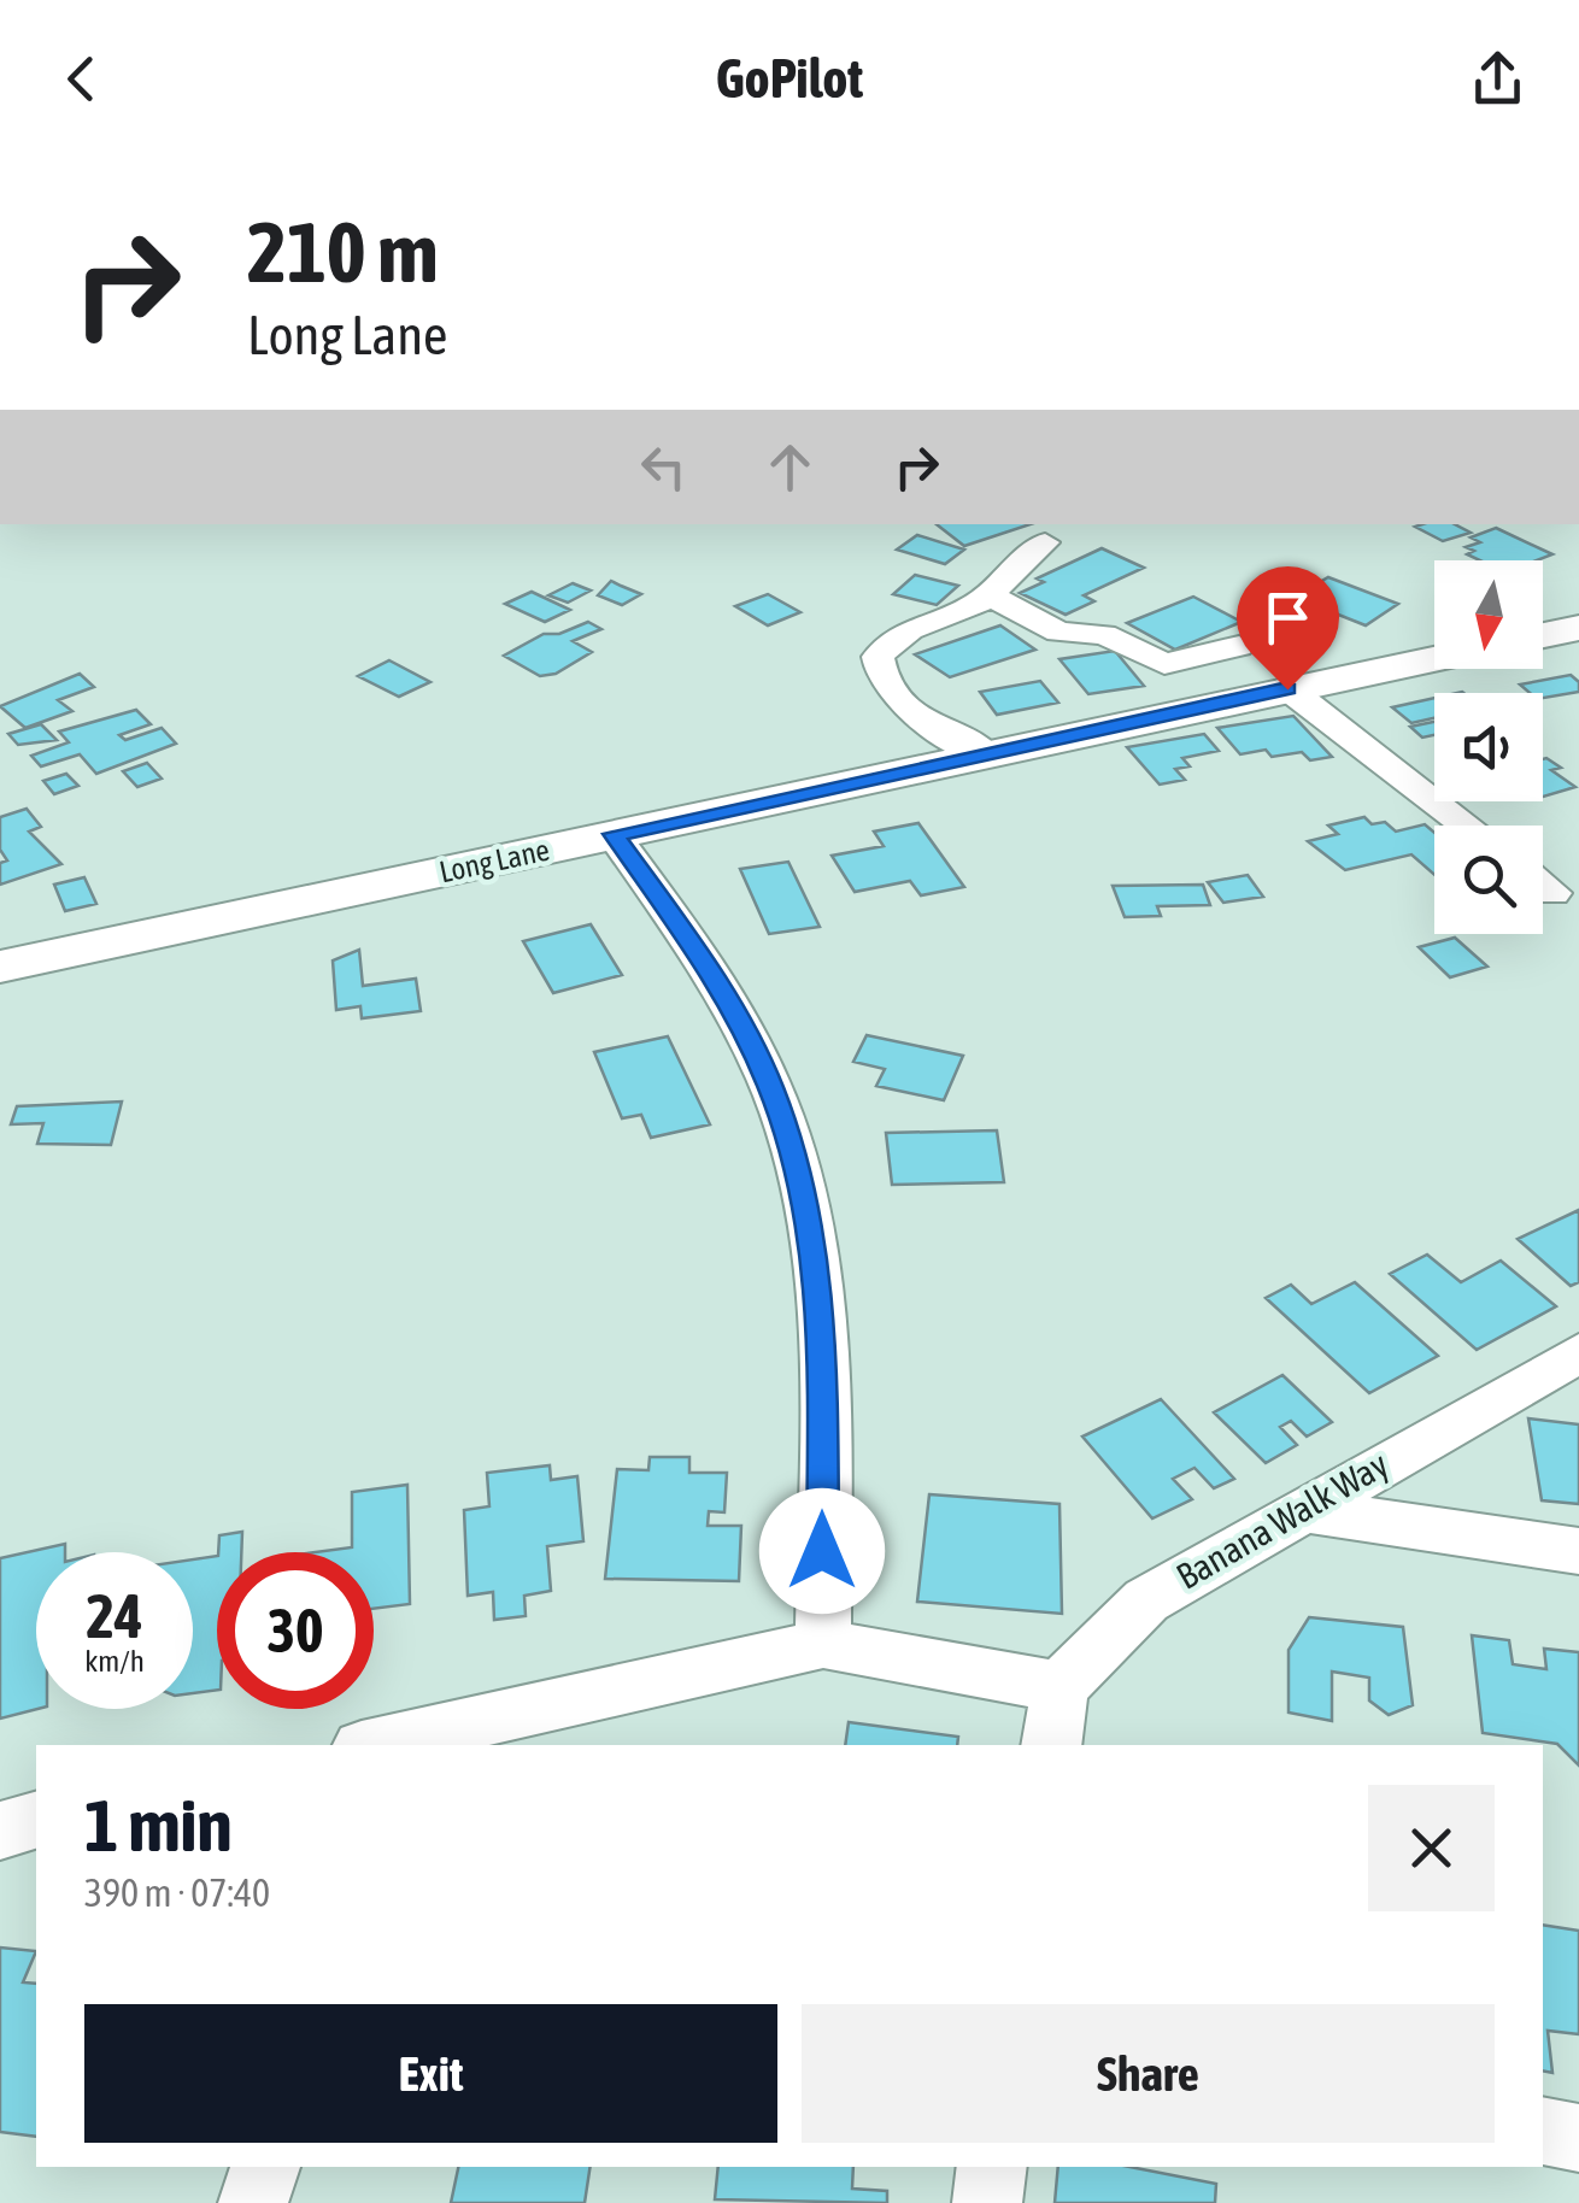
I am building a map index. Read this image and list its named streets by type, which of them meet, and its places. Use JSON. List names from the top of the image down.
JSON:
{
  "streets": {
    "main road": ["Long Lane"],
    "street": ["Banana Walk Way"]
  },
  "north": "bottom",
  "page": {
    "header": "GoPilot",
    "turn": ["210 m", "Long Lane"],
    "speed": "24 km/h",
    "limit": "30",
    "heading": ["1 min", "390 m · 07:40"],
    "buttons": ["Exit", "Share"]
  }
}
